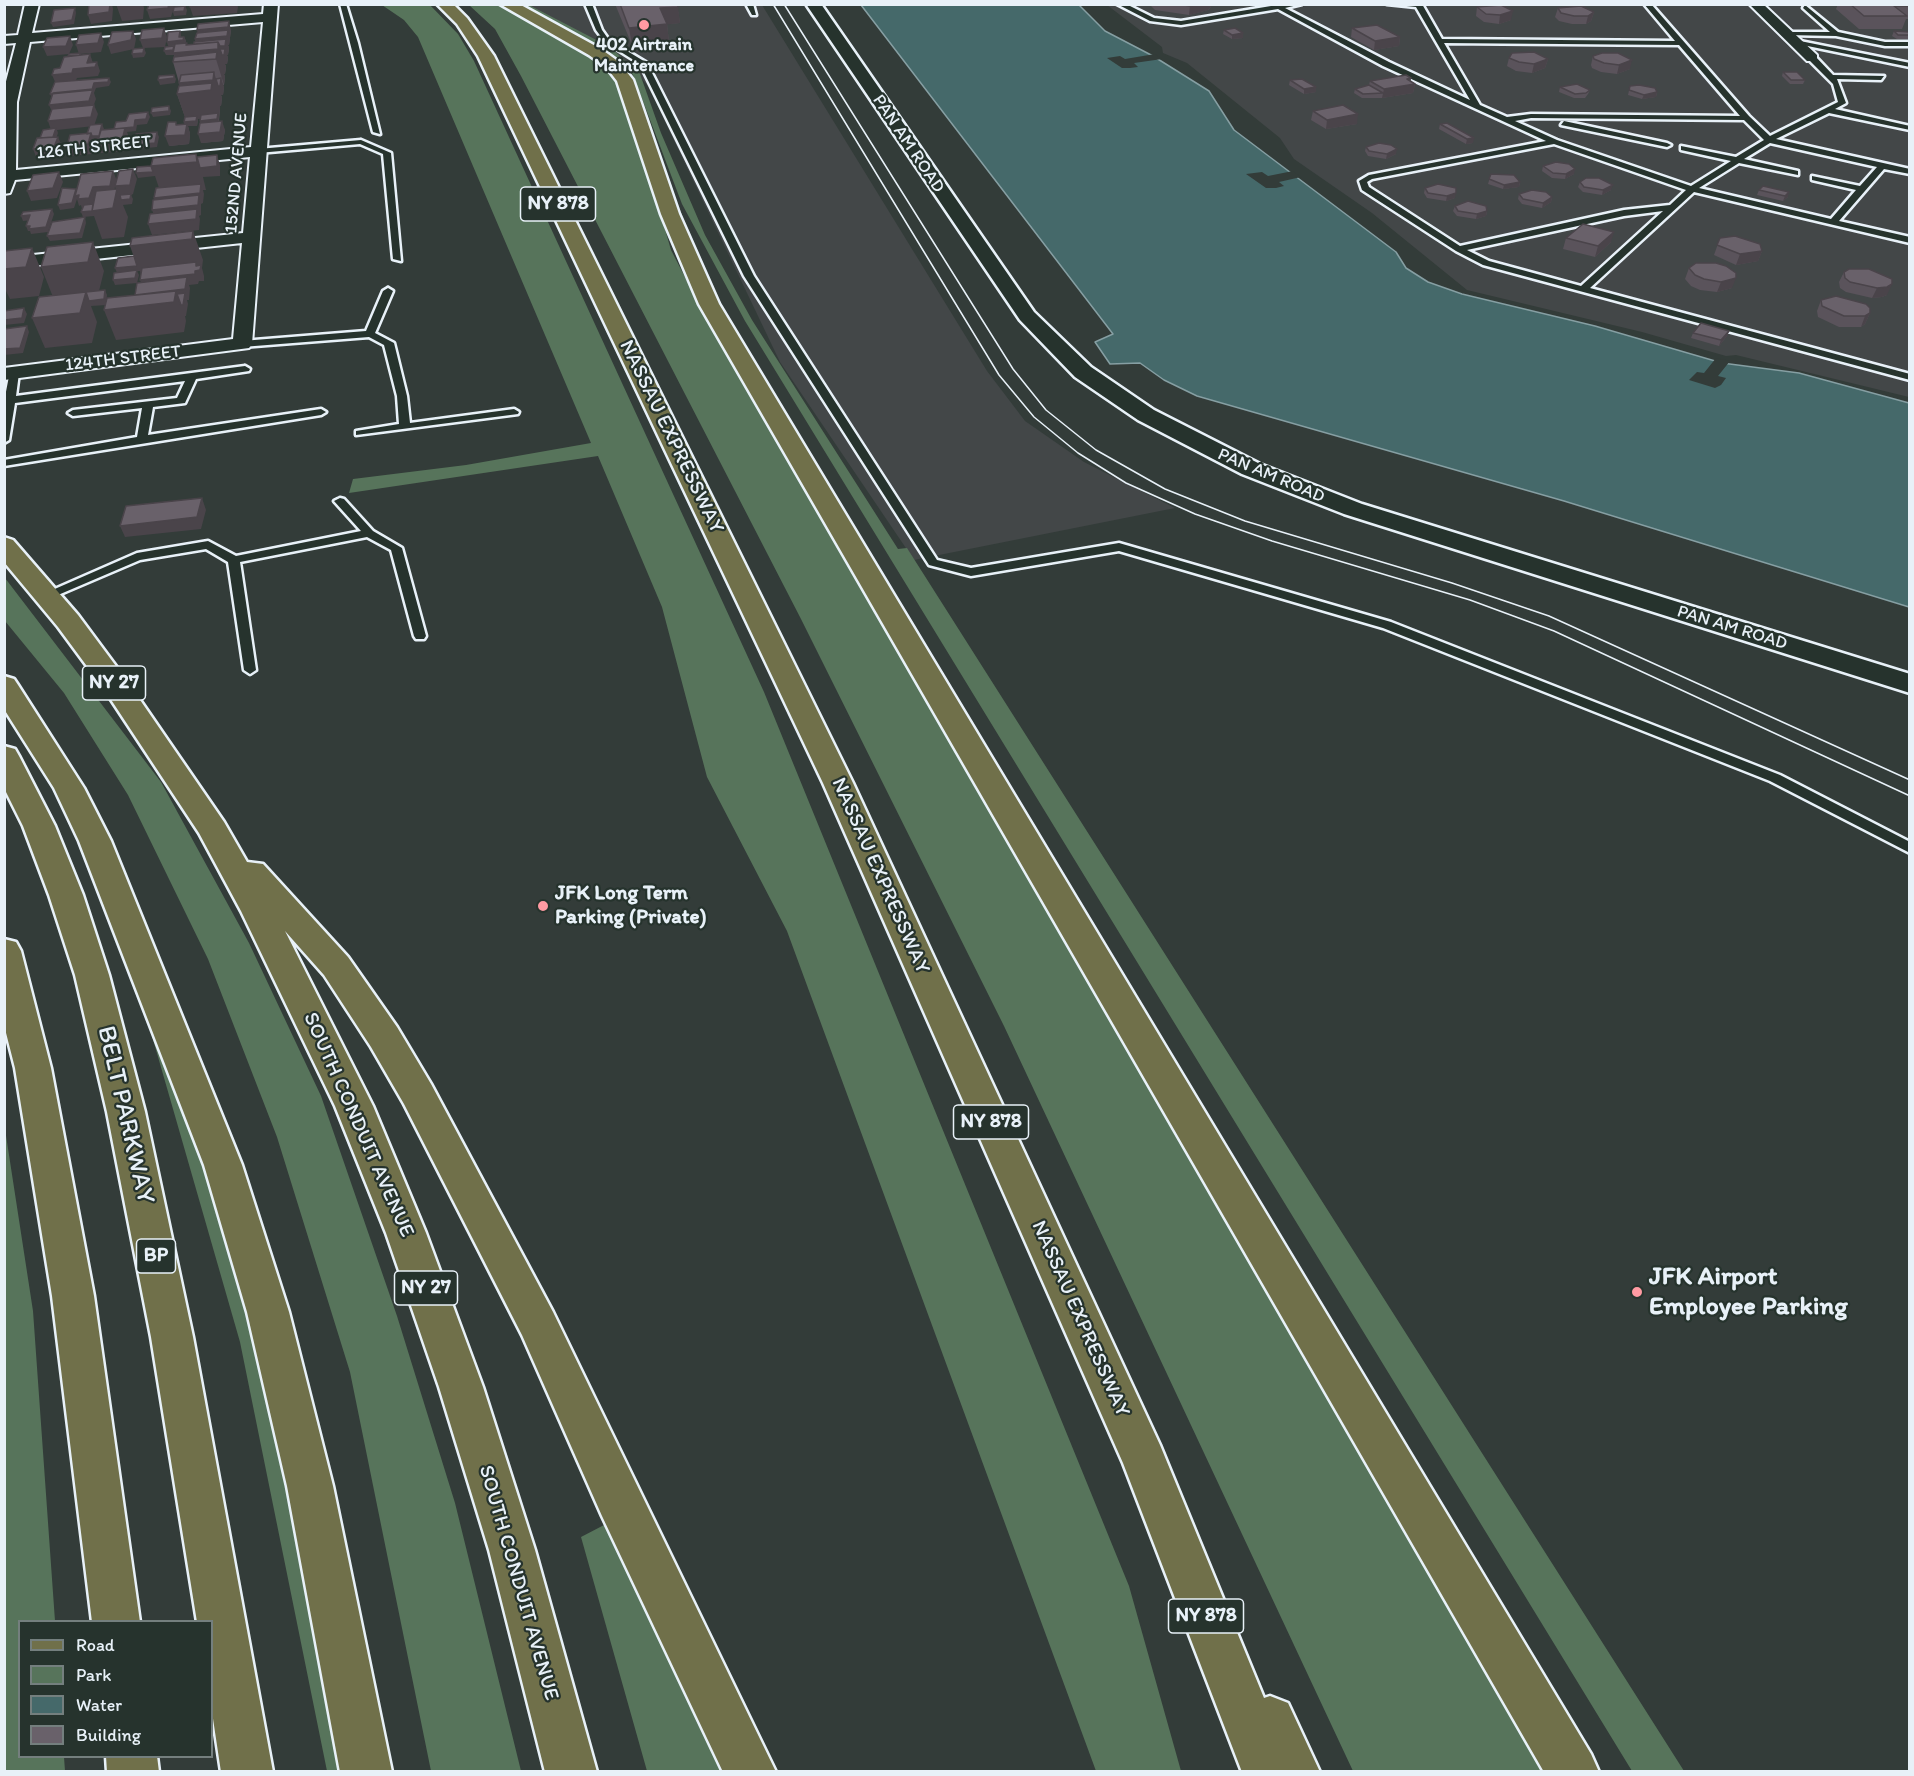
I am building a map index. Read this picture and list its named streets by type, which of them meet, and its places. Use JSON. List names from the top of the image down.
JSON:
{
  "streets": {
    "main road": [
      "NY 878",
      "NASSAU EXPRESSWAY",
      "NY 27",
      "BELT PARKWAY",
      "SOUTH CONDUIT AVENUE",
      "BP"
    ],
    "street": [
      "PAN AM ROAD",
      "126TH STREET",
      "152ND AVENUE",
      "124TH STREET"
    ]
  },
  "crossings": [
    ["126TH STREET", "152ND AVENUE"],
    ["152ND AVENUE", "124TH STREET"]
  ],
  "places": ["402 Airtrain Maintenance", "JFK Long Term Parking (Private)", "JFK Airport Employee Parking"],
  "legend": [
    "Road",
    "Park",
    "Water",
    "Building"
  ]
}
